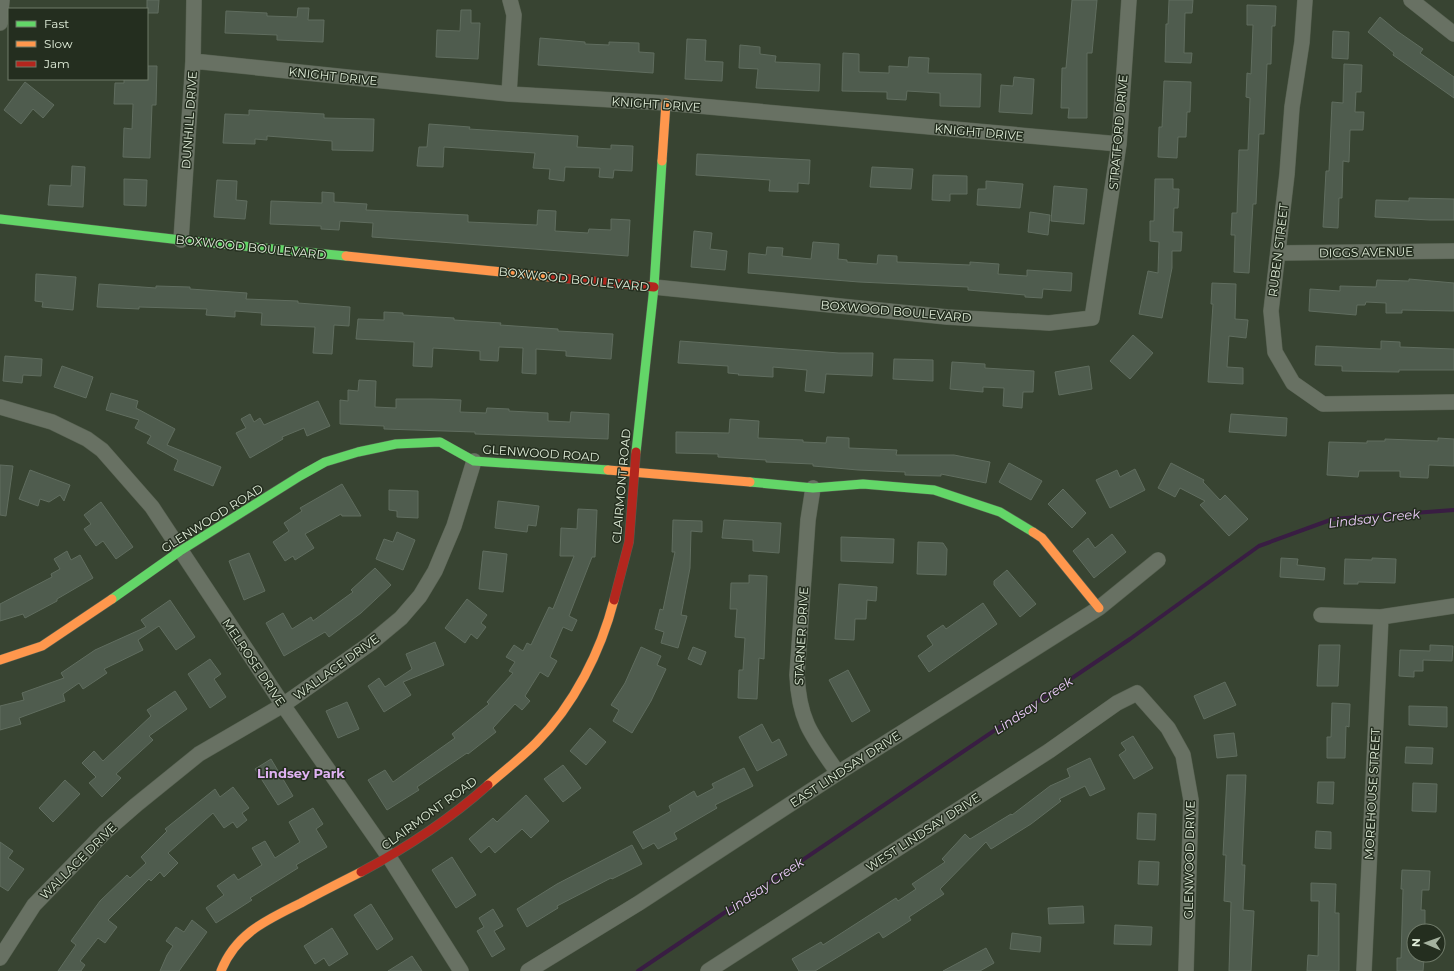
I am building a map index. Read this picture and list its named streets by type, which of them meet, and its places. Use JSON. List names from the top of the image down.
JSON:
{
  "streets": {
    "street": [
      "KNIGHT DRIVE",
      "DUNHILL DRIVE",
      "STRATFORD DRIVE",
      "BOXWOOD BOULEVARD",
      "RUBEN STREET",
      "DIGGS AVENUE",
      "GLENWOOD ROAD",
      "CLAIRMONT ROAD",
      "STARNER DRIVE",
      "MELROSE DRIVE",
      "WALLACE DRIVE",
      "EAST LINDSAY DRIVE",
      "MOREHOUSE STREET",
      "WEST LINDSAY DRIVE",
      "GLENWOOD DRIVE"
    ]
  },
  "crossings": [
    ["KNIGHT DRIVE", "DUNHILL DRIVE"],
    ["KNIGHT DRIVE", "STRATFORD DRIVE"],
    ["KNIGHT DRIVE", "CLAIRMONT ROAD"],
    ["DUNHILL DRIVE", "BOXWOOD BOULEVARD"],
    ["STRATFORD DRIVE", "BOXWOOD BOULEVARD"],
    ["BOXWOOD BOULEVARD", "CLAIRMONT ROAD"],
    ["RUBEN STREET", "DIGGS AVENUE"],
    ["GLENWOOD ROAD", "CLAIRMONT ROAD"],
    ["GLENWOOD ROAD", "STARNER DRIVE"],
    ["GLENWOOD ROAD", "MELROSE DRIVE"],
    ["GLENWOOD ROAD", "WALLACE DRIVE"],
    ["GLENWOOD ROAD", "EAST LINDSAY DRIVE"],
    ["CLAIRMONT ROAD", "MELROSE DRIVE"],
    ["STARNER DRIVE", "EAST LINDSAY DRIVE"],
    ["MELROSE DRIVE", "WALLACE DRIVE"],
    ["WEST LINDSAY DRIVE", "GLENWOOD DRIVE"]
  ],
  "districts": ["Lindsey Park"],
  "water": ["Lindsay Creek"],
  "legend": ["Fast", "Slow", "Jam"],
  "north": "left"
}
